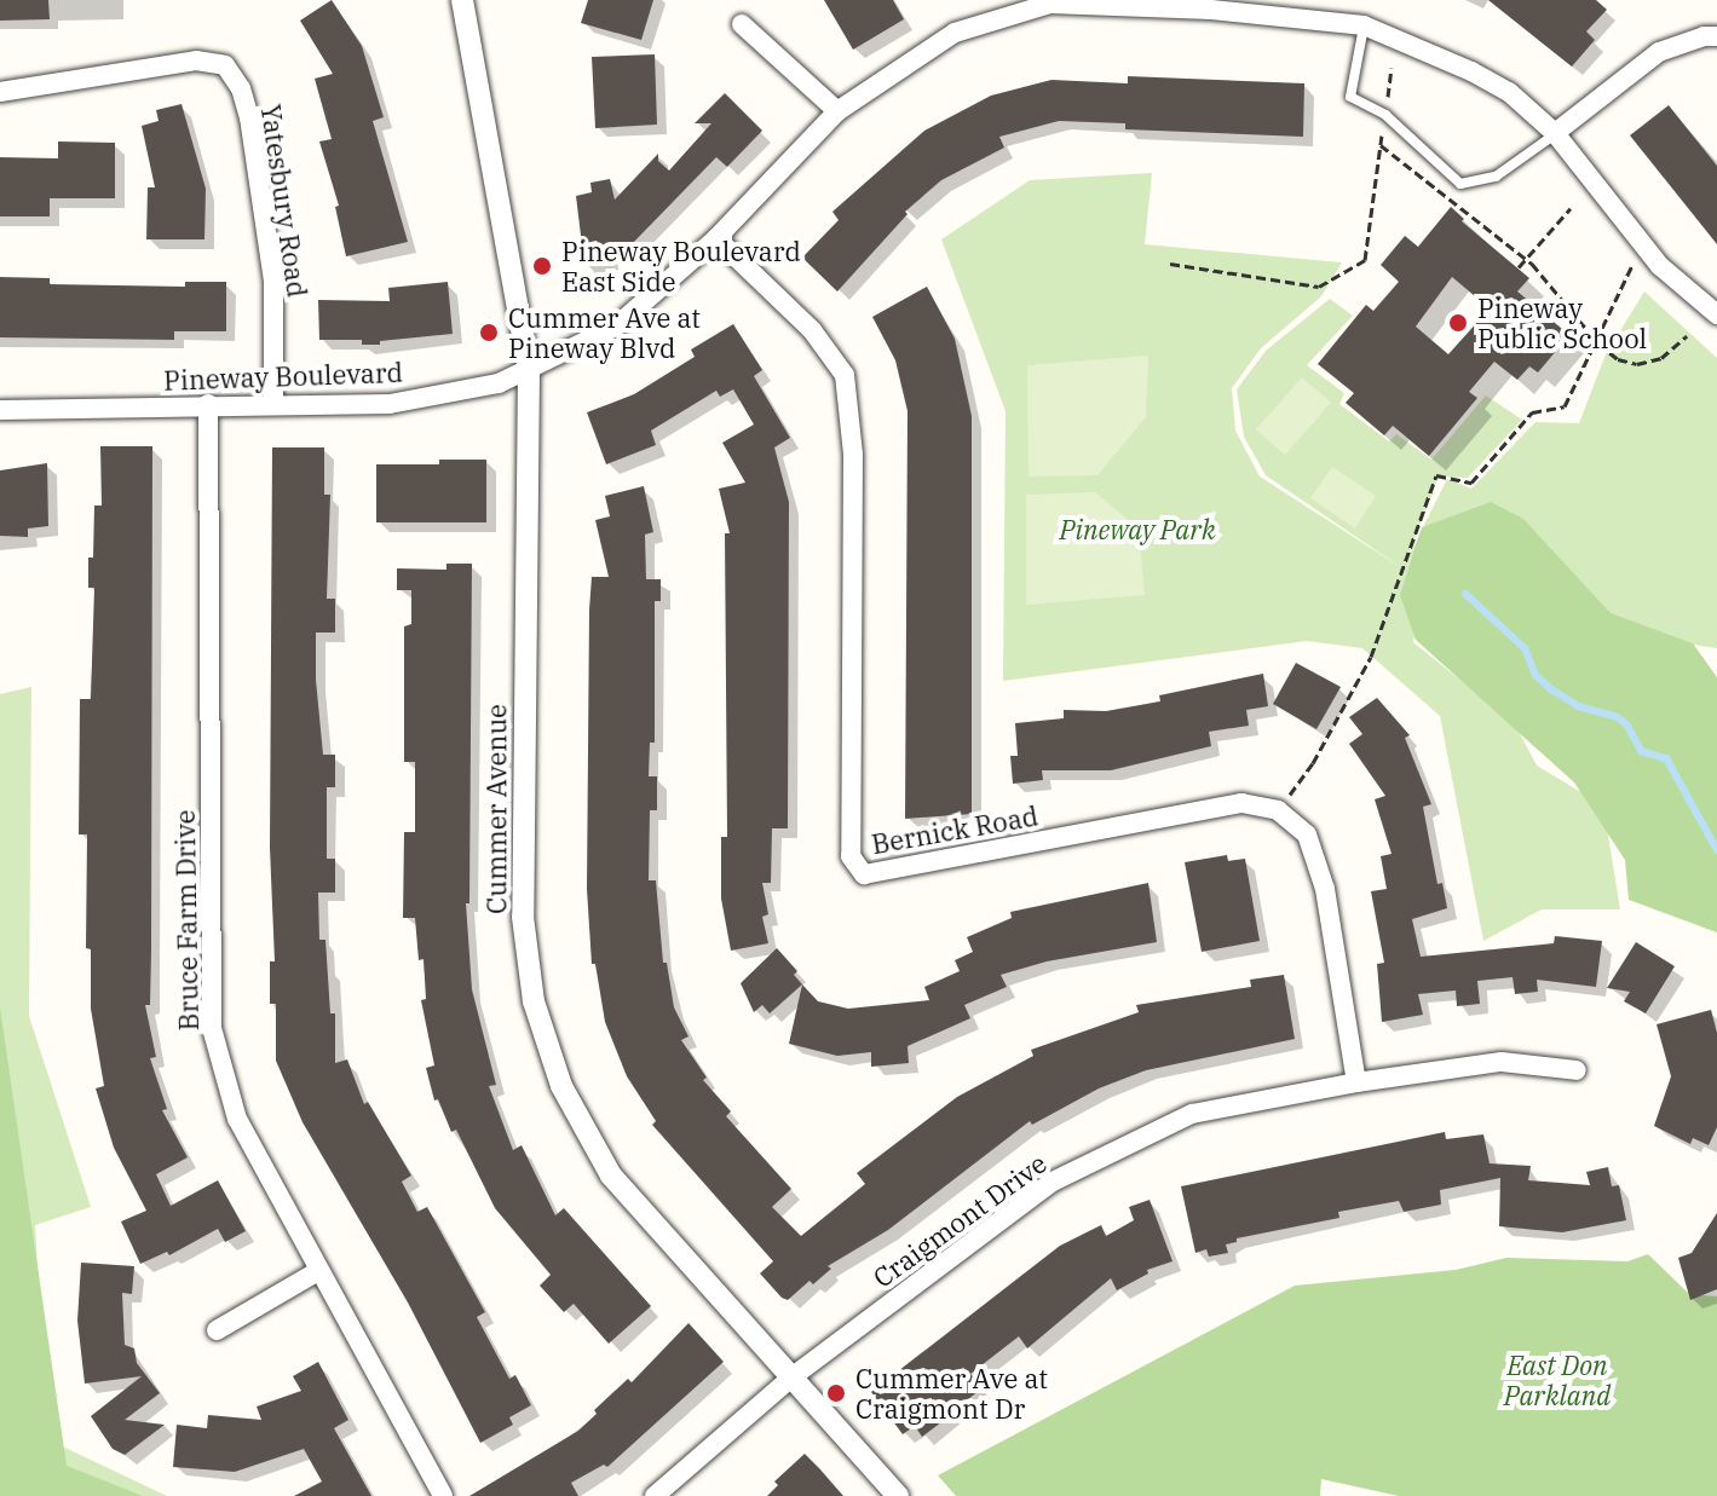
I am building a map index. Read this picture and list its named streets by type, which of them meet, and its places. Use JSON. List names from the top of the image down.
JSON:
{
  "streets": {
    "street": [
      "Yatesbury Road",
      "Pineway Boulevard",
      "Cummer Avenue",
      "Bernick Road",
      "Bruce Farm Drive",
      "Craigmont Drive"
    ]
  },
  "crossings": [
    ["Yatesbury Road", "Pineway Boulevard"],
    ["Pineway Boulevard", "Cummer Avenue"],
    ["Pineway Boulevard", "Bernick Road"],
    ["Pineway Boulevard", "Bruce Farm Drive"],
    ["Cummer Avenue", "Craigmont Drive"]
  ],
  "parks": ["Pineway Park", "East Don Parkland"],
  "places": [
    "Pineway Boulevard East Side",
    "Pineway Public School",
    "Cummer Ave at Pineway Blvd",
    "Cummer Ave at Craigmont Dr"
  ]
}
